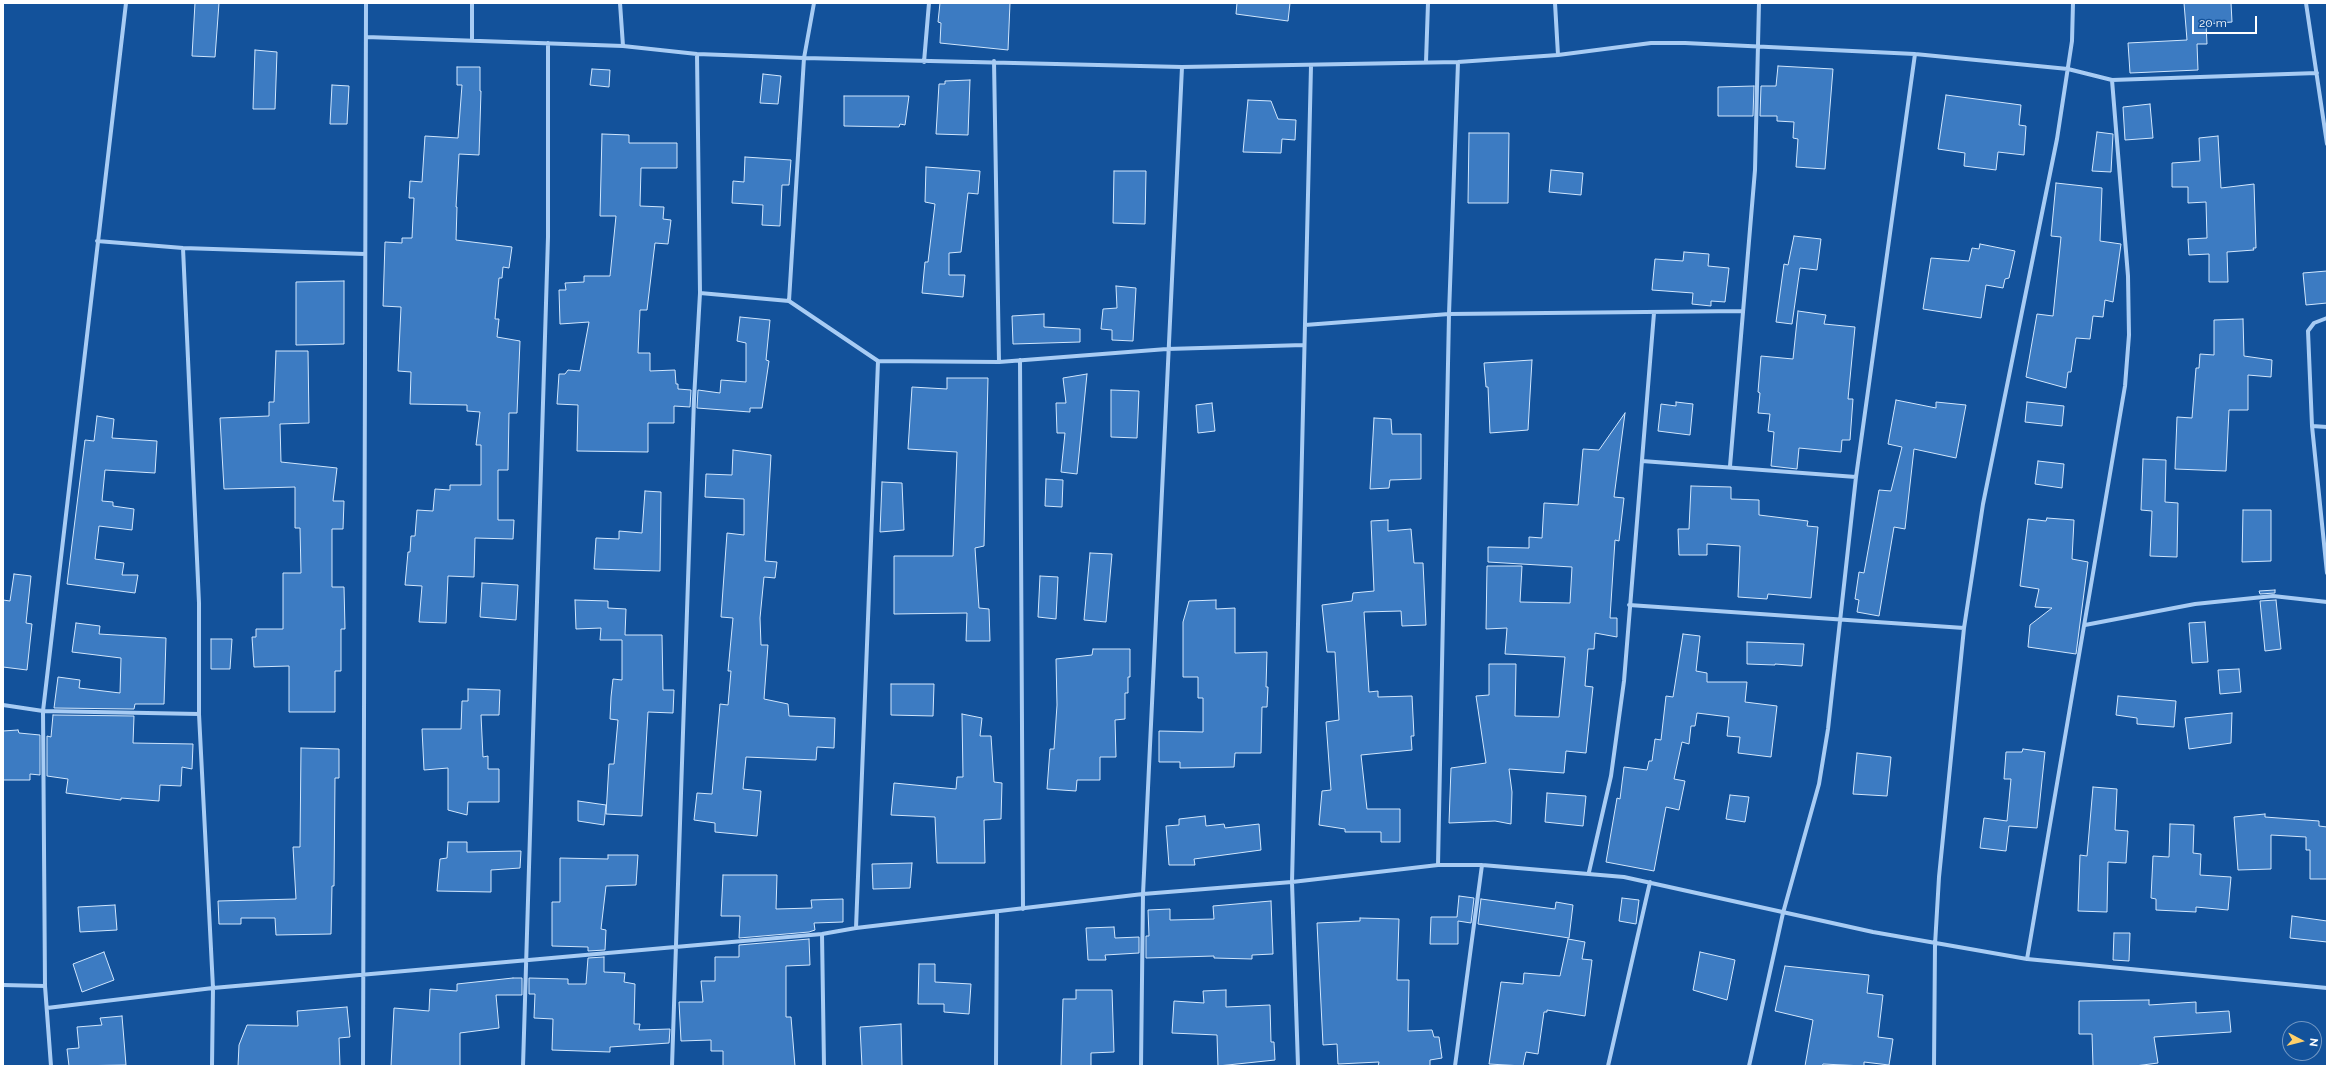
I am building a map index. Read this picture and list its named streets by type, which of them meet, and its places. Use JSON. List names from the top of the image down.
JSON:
{
  "scale_bar": "20 m",
  "north": "right"
}
